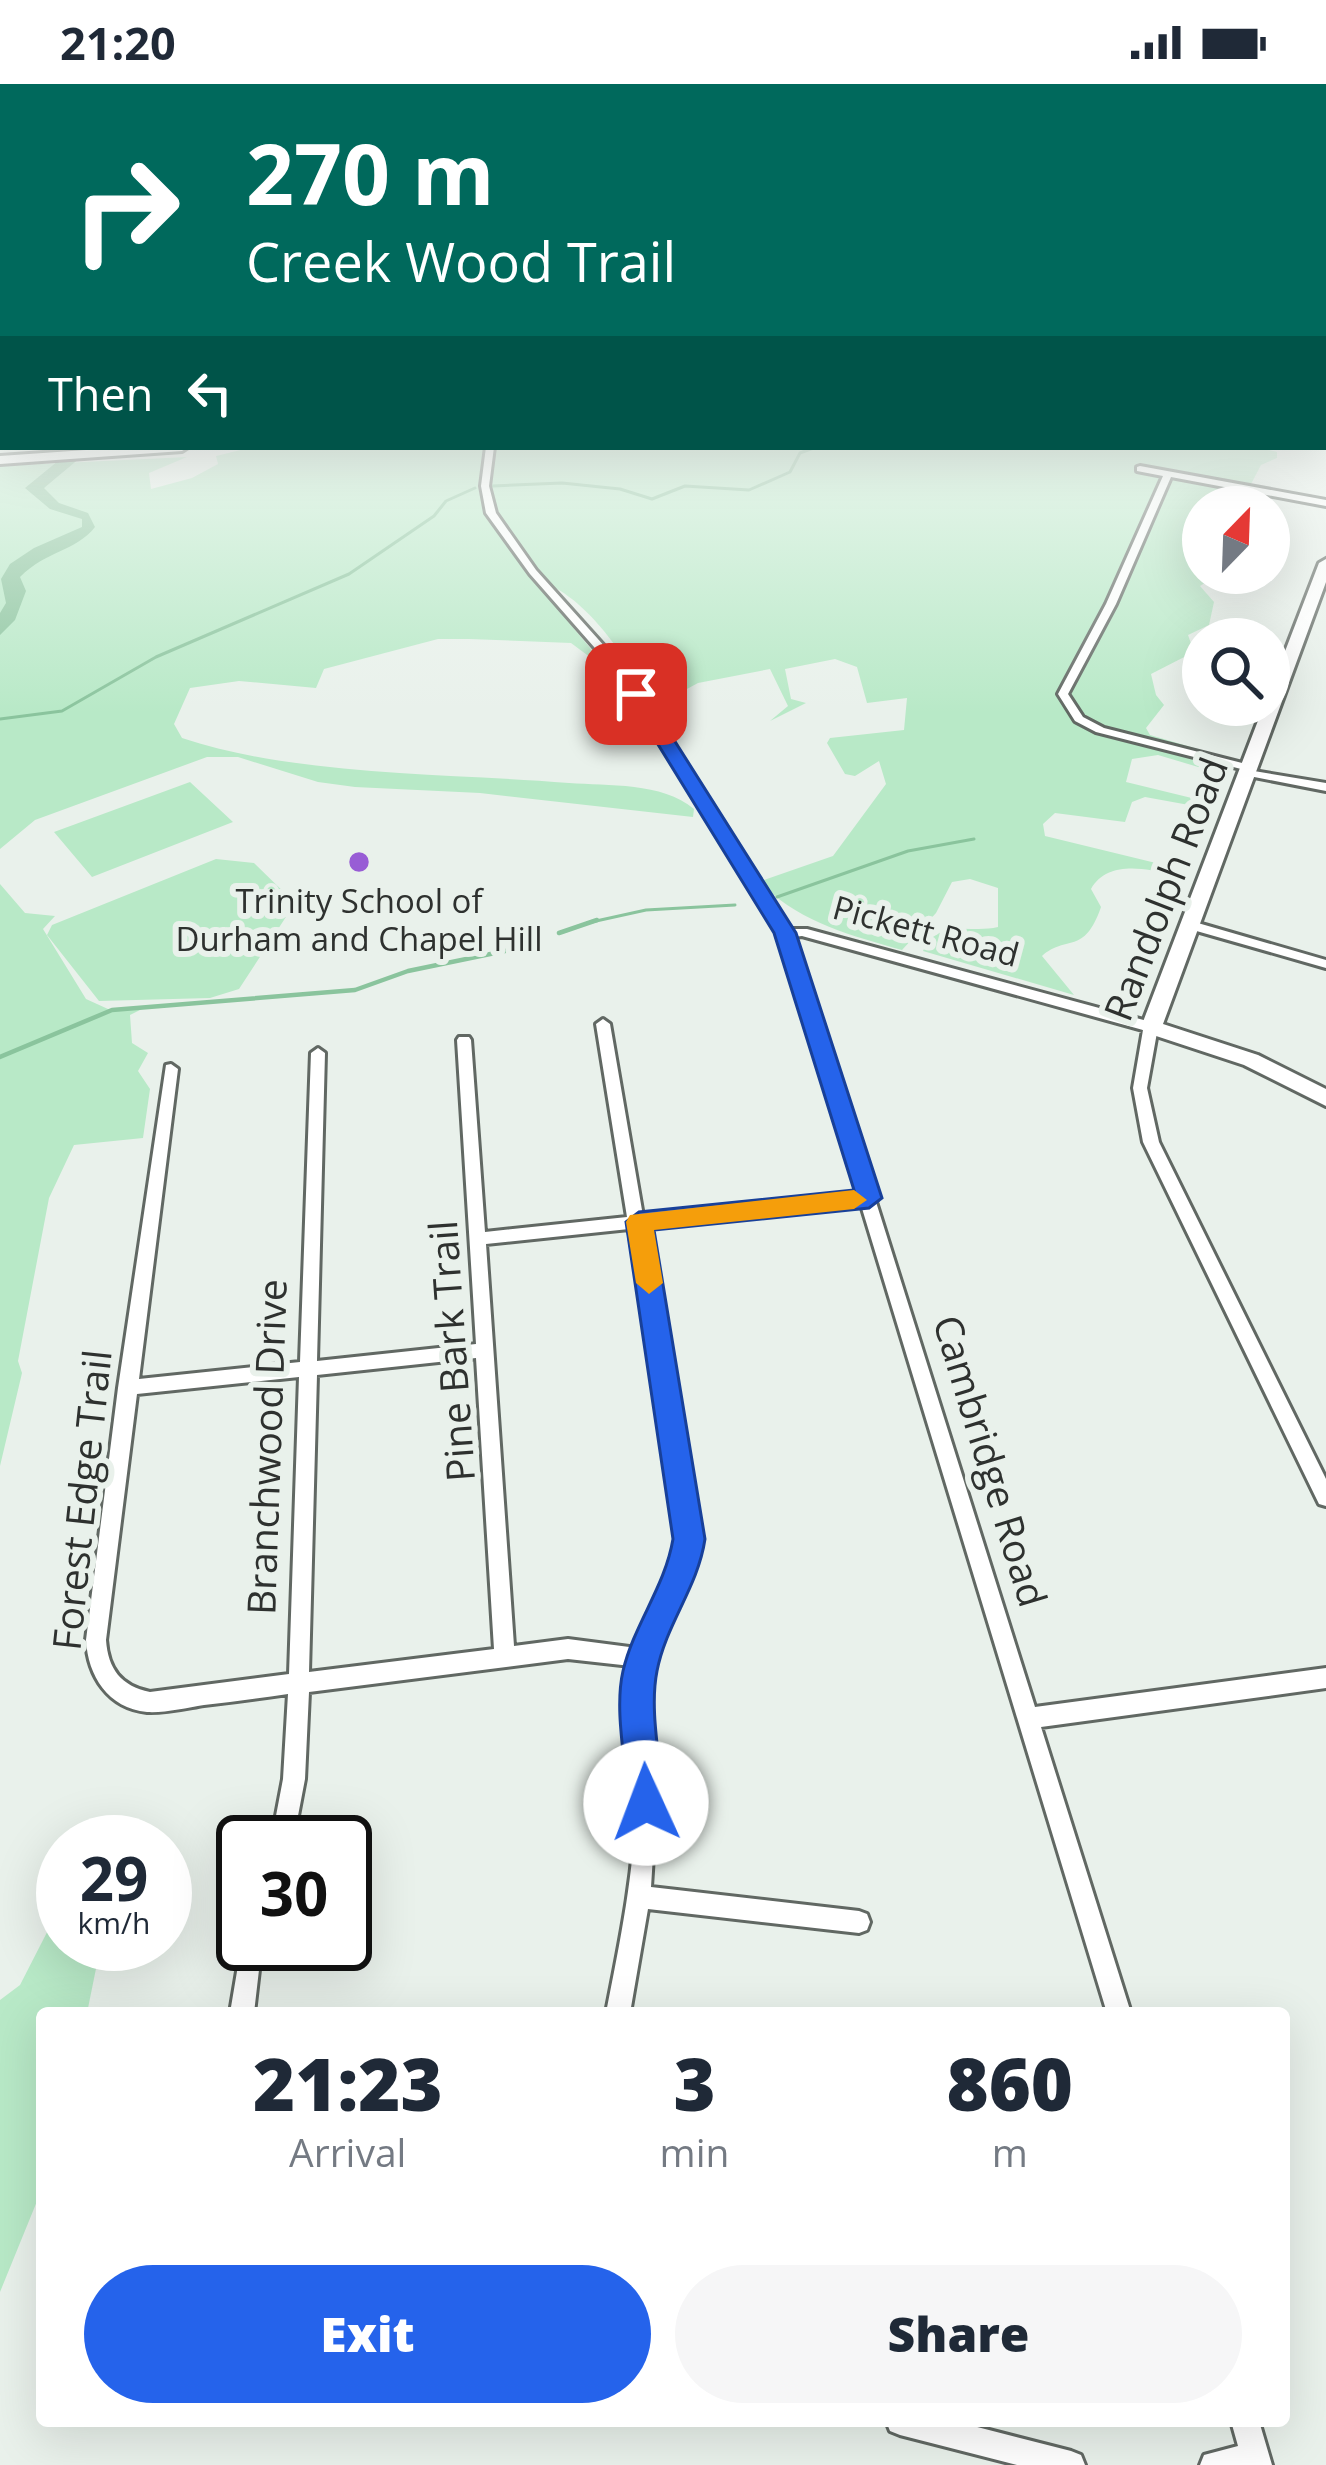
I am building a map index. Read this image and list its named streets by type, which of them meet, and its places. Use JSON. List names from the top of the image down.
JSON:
{
  "streets": {
    "street": [
      "Randolph Road",
      "Pickett Road",
      "Pine Bark Trail",
      "Branchwood Drive",
      "Cambridge Road",
      "Forest Edge Trail"
    ]
  },
  "crossings": [
    ["Randolph Road", "Pickett Road"],
    ["Pickett Road", "Cambridge Road"],
    ["Pine Bark Trail", "Forest Edge Trail"],
    ["Branchwood Drive", "Forest Edge Trail"]
  ],
  "places": ["Trinity School of Durham and Chapel Hill"],
  "north": "top right",
  "page": {
    "status": "21:20",
    "turn": ["270 m", "Creek Wood Trail"],
    "then": "Then",
    "speed": "29 km/h",
    "limit": "30",
    "eta": [
      "21:23",
      "Arrival",
      "3",
      "min",
      "860",
      "m"
    ],
    "buttons": ["Exit", "Share"]
  }
}
